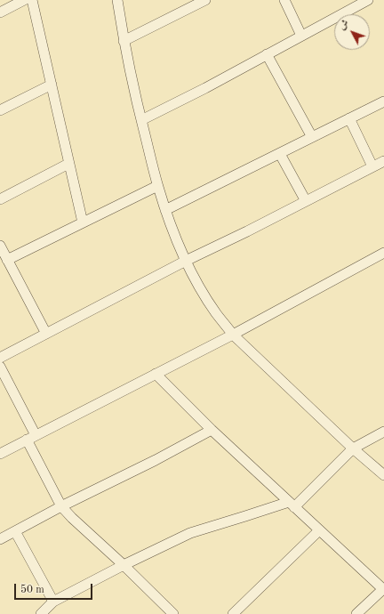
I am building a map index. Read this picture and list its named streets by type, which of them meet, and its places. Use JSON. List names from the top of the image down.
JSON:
{
  "scale_bar": "50 m",
  "north": "top left"
}
